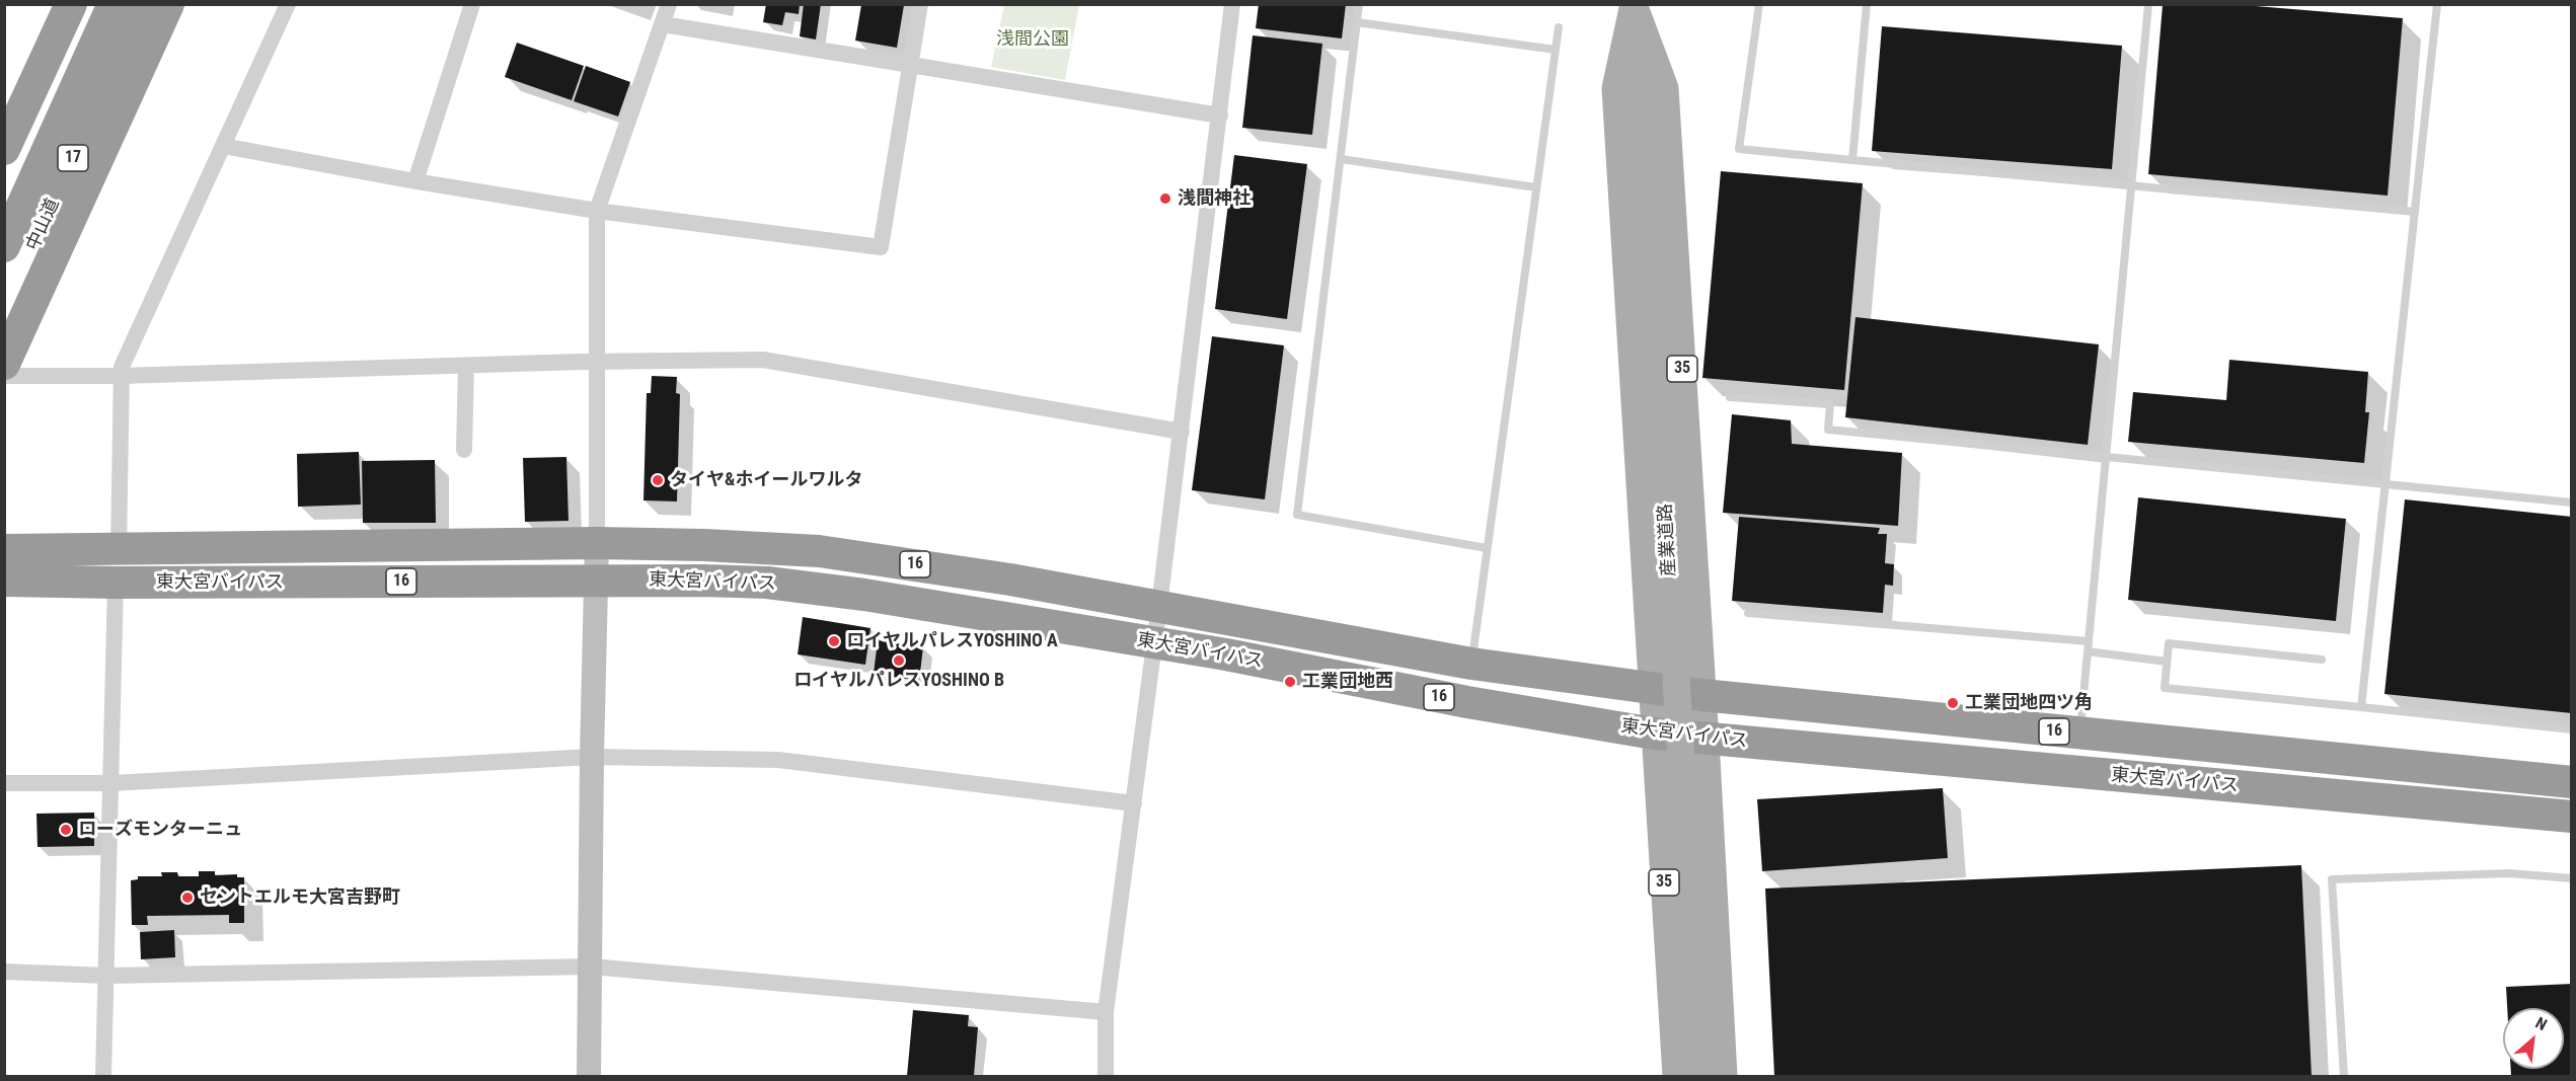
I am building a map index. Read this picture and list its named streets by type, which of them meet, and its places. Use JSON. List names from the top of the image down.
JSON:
{
  "streets": {
    "highway": [
      "17",
      "中山道",
      "16",
      "東大宮バイパス"
    ],
    "main road": ["35", "産業道路"]
  },
  "crossings": [
    ["35", "産業道路"],
    ["35", "東大宮バイパス"],
    ["16", "東大宮バイパス"]
  ],
  "parks": ["浅間公園"],
  "places": [
    "浅間神社",
    "タイヤ&ホイールワルタ",
    "ロイヤルパレスYOSHINO A",
    "ロイヤルパレスYOSHINO B",
    "工業団地西",
    "工業団地四ツ角",
    "ローズモンターニュ",
    "セントエルモ大宮吉野町"
  ],
  "north": "top right"
}
